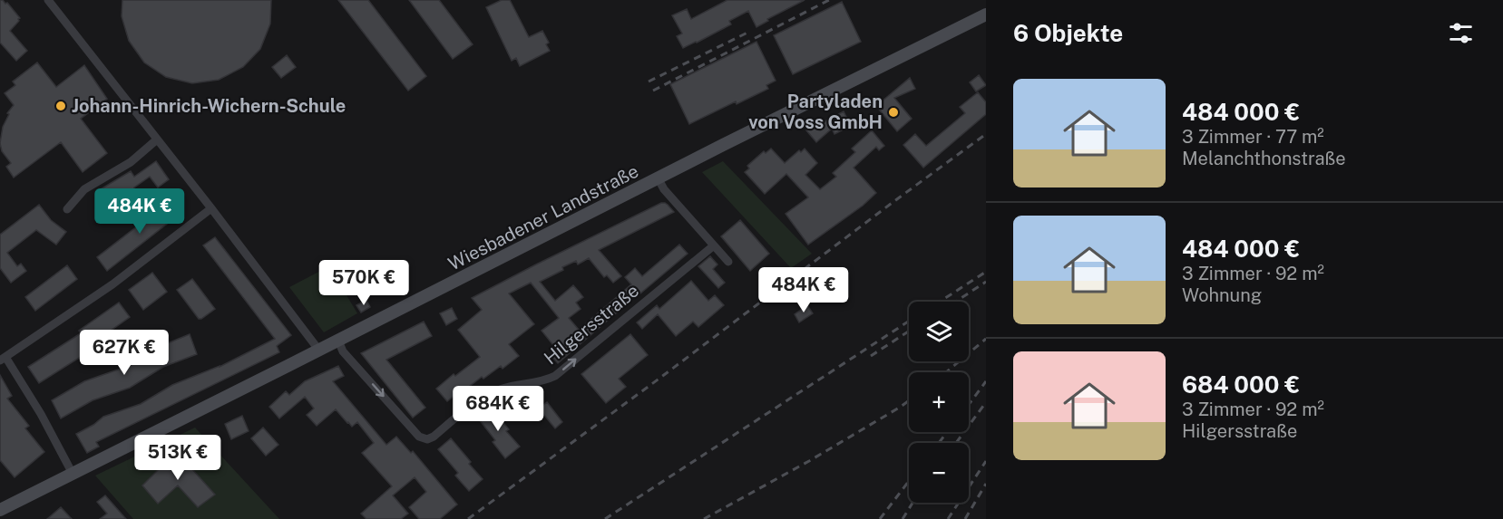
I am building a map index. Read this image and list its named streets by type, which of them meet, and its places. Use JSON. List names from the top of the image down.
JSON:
{
  "streets": {
    "main road": ["Wiesbadener Landstraße"],
    "street": ["Hilgersstraße"]
  },
  "crossings": [
    ["Wiesbadener Landstraße", "Hilgersstraße"]
  ],
  "places": ["Johann-Hinrich-Wichern-Schule", "Partyladen von Voss GmbH"],
  "page": {
    "heading": "6 Objekte",
    "list": [
      {
        "name": "484 000 €",
        "note": "3 Zimmer · 77 m² · Melanchthonstraße"
      },
      {
        "name": "484 000 €",
        "note": "3 Zimmer · 92 m² · Wohnung"
      },
      {
        "name": "684 000 €",
        "note": "3 Zimmer · 92 m² · Hilgersstraße"
      }
    ],
    "price": [
      "484K €",
      "570K €",
      "484K €",
      "627K €",
      "684K €",
      "513K €"
    ],
    "map_buttons": ["+", "−"]
  }
}
